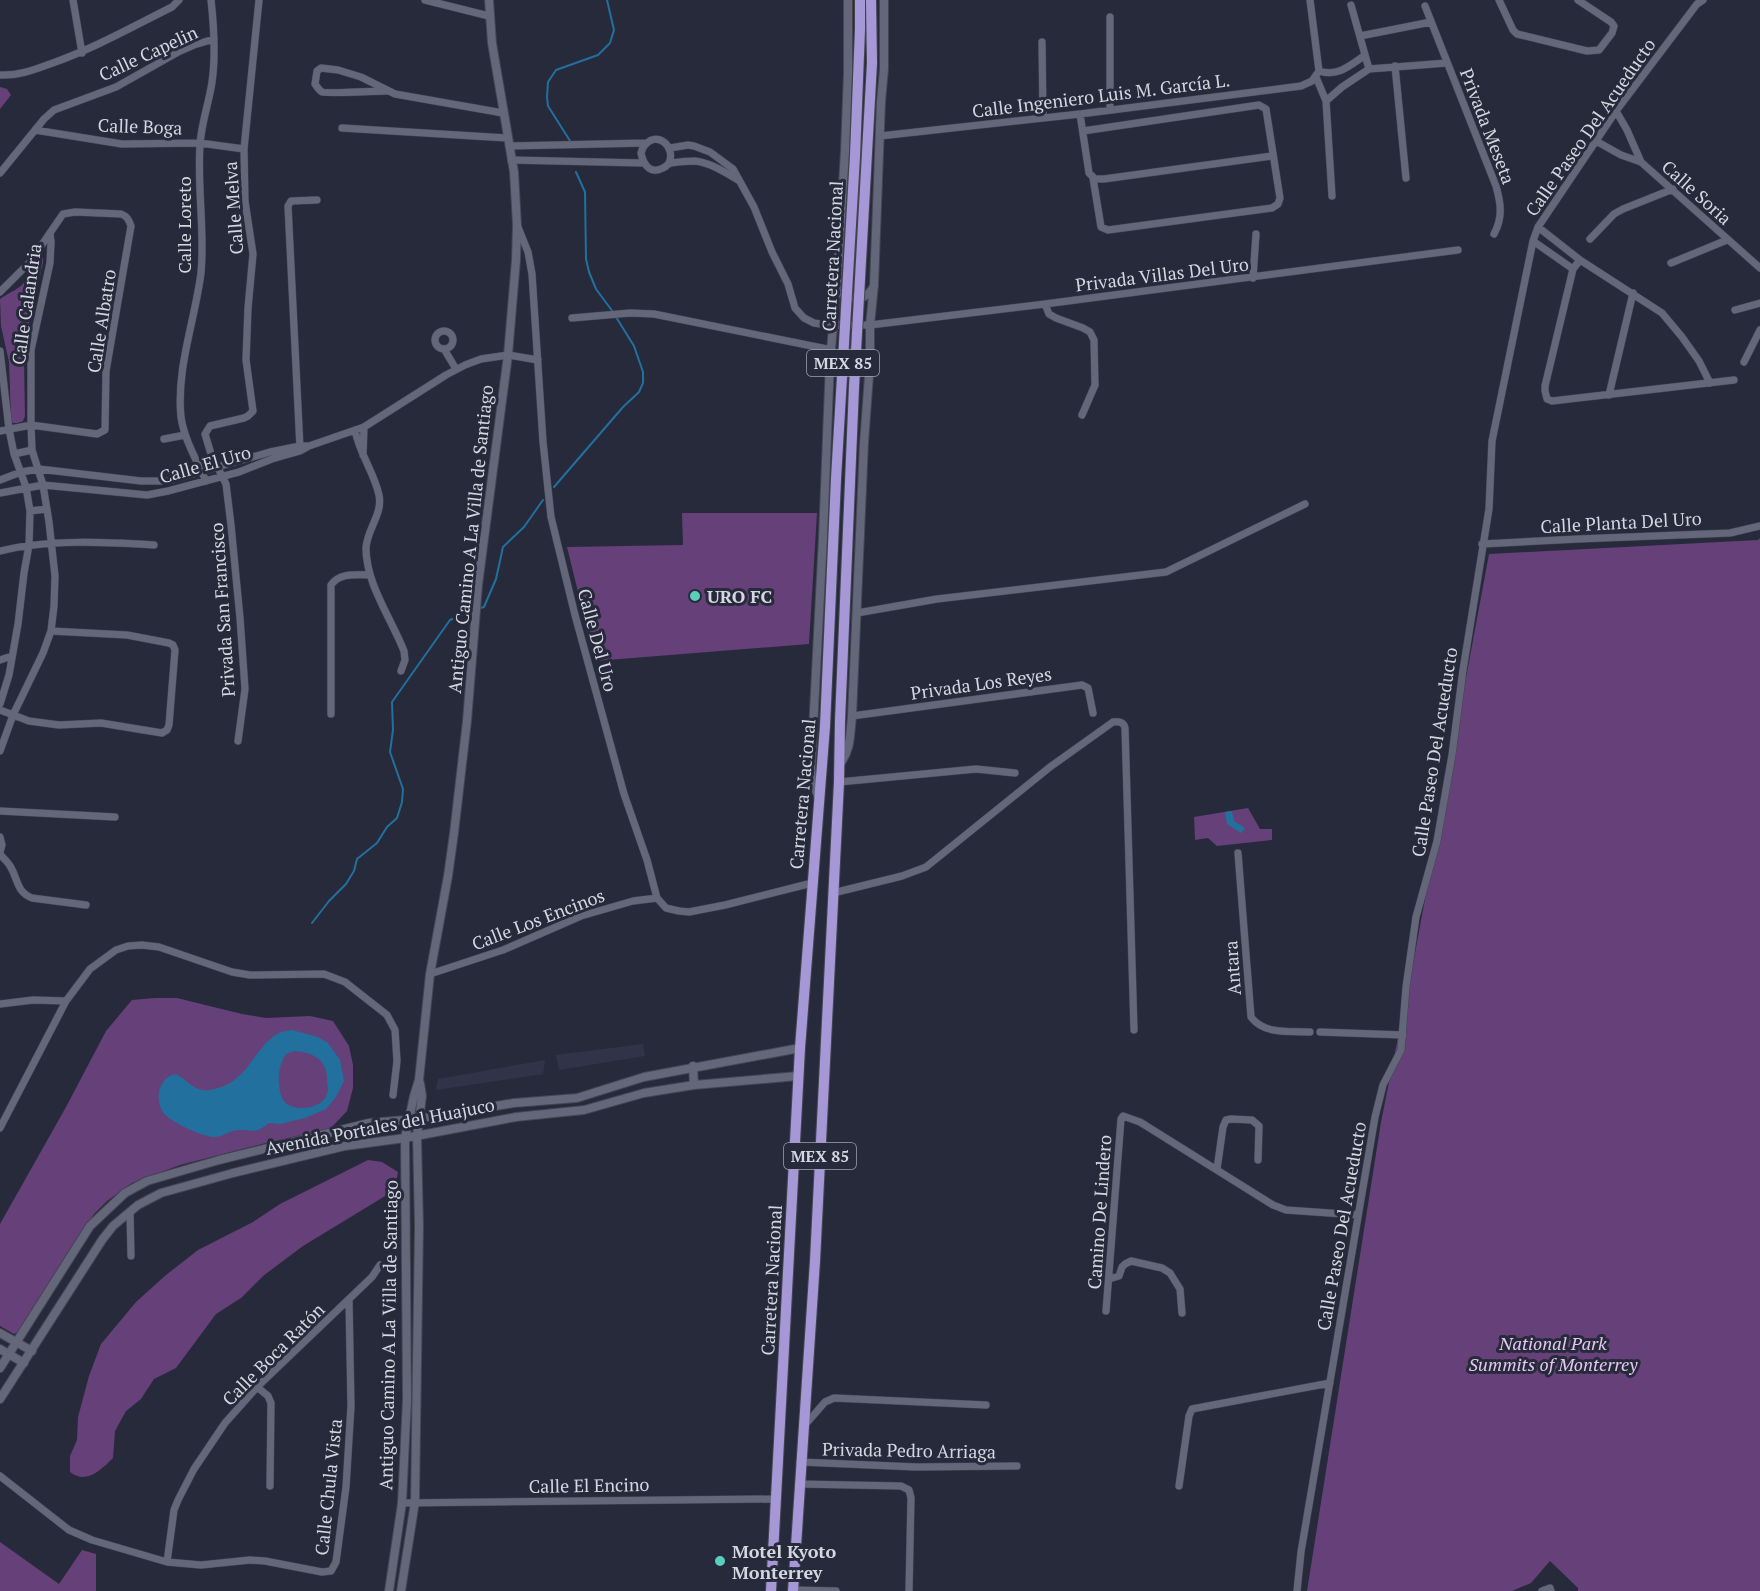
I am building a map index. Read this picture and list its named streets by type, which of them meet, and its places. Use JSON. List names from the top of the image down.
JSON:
{
  "streets": {
    "highway": ["Carretera Nacional", "MEX 85"],
    "street": [
      "Calle Capelin",
      "Calle Ingeniero Luis M. García L.",
      "Calle Boga",
      "Privada Meseta",
      "Calle Paseo Del Acueducto",
      "Calle Soria",
      "Calle Melva",
      "Calle Loreto",
      "Privada Villas Del Uro",
      "Calle Calandria",
      "Calle Albatro",
      "Calle El Uro",
      "Calle Planta Del Uro",
      "Antiguo Camino A La Villa de Santiago",
      "Privada San Francisco",
      "Calle Del Uro",
      "Privada Los Reyes",
      "Calle Los Encinos",
      "Antara",
      "Avenida Portales del Huajuco",
      "Camino De Lindero",
      "Calle Boca Ratón",
      "Privada Pedro Arriaga",
      "Calle El Encino",
      "Calle Chula Vista"
    ]
  },
  "crossings": [
    ["Calle Capelin", "Calle Boga"],
    ["Calle Capelin", "Calle Loreto"],
    ["Calle Ingeniero Luis M. García L.", "MEX 85"],
    ["Calle Boga", "Calle Melva"],
    ["Calle Boga", "Calle Loreto"],
    ["Calle Paseo Del Acueducto", "Calle Soria"],
    ["Calle Paseo Del Acueducto", "Calle Planta Del Uro"],
    ["Calle Loreto", "Calle El Uro"],
    ["Carretera Nacional", "MEX 85"],
    ["Carretera Nacional", "Avenida Portales del Huajuco"],
    ["Carretera Nacional", "Privada Pedro Arriaga"],
    ["Carretera Nacional", "Calle El Encino"],
    ["Privada Villas Del Uro", "MEX 85"],
    ["Calle Calandria", "Calle Albatro"],
    ["Calle Calandria", "Calle El Uro"],
    ["MEX 85", "Privada Los Reyes"],
    ["Calle El Uro", "Antiguo Camino A La Villa de Santiago"],
    ["Calle El Uro", "Privada San Francisco"],
    ["Calle El Uro", "Calle Del Uro"],
    ["Antiguo Camino A La Villa de Santiago", "Calle Del Uro"],
    ["Antiguo Camino A La Villa de Santiago", "Calle Los Encinos"],
    ["Antiguo Camino A La Villa de Santiago", "Avenida Portales del Huajuco"],
    ["Antiguo Camino A La Villa de Santiago", "Calle El Encino"],
    ["Calle Del Uro", "Calle Los Encinos"],
    ["Calle Boca Ratón", "Calle Chula Vista"]
  ],
  "parks": ["National Park Summits of Monterrey"],
  "places": ["URO FC", "Motel Kyoto Monterrey"]
}
